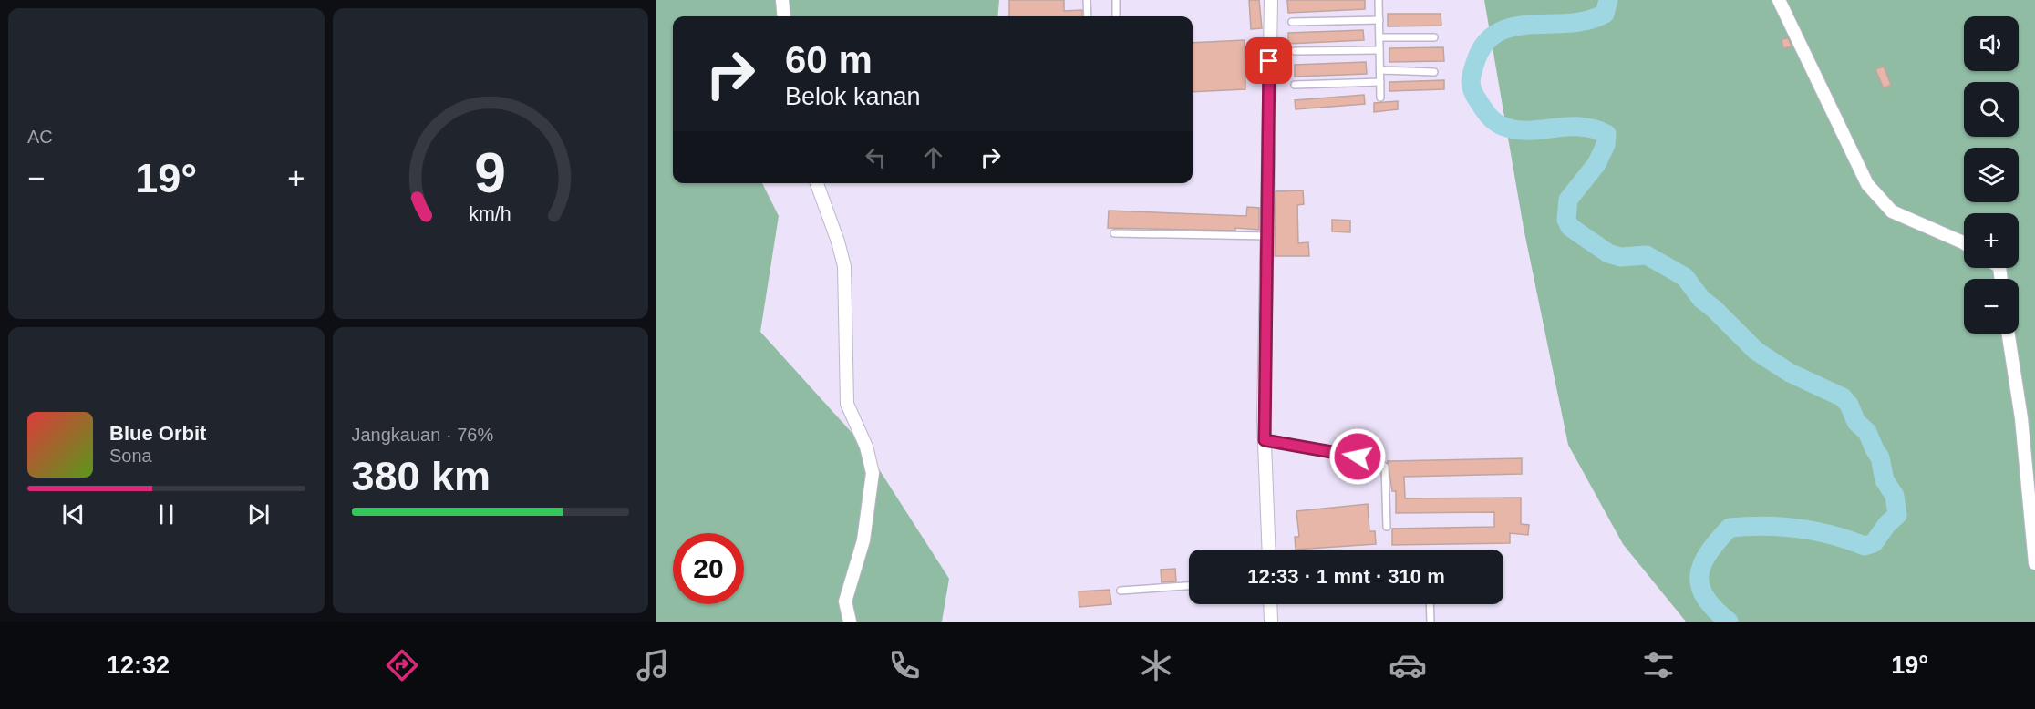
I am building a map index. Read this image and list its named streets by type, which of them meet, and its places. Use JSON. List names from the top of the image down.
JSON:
{
  "page": {
    "tile": [
      "AC",
      ["Jangkauan · 76%", "380 km"]
    ],
    "map_buttons": ["+", "−"],
    "turn": ["60 m", "Belok kanan"],
    "heat": ["−", "19°", "+"],
    "song": ["Blue Orbit", "Sona"],
    "limit": "20",
    "trip": "12:33 · 1 mnt · 310 m",
    "tabs": ["12:32", "19°"],
    "gauge": ["9", "km/h"]
  }
}
